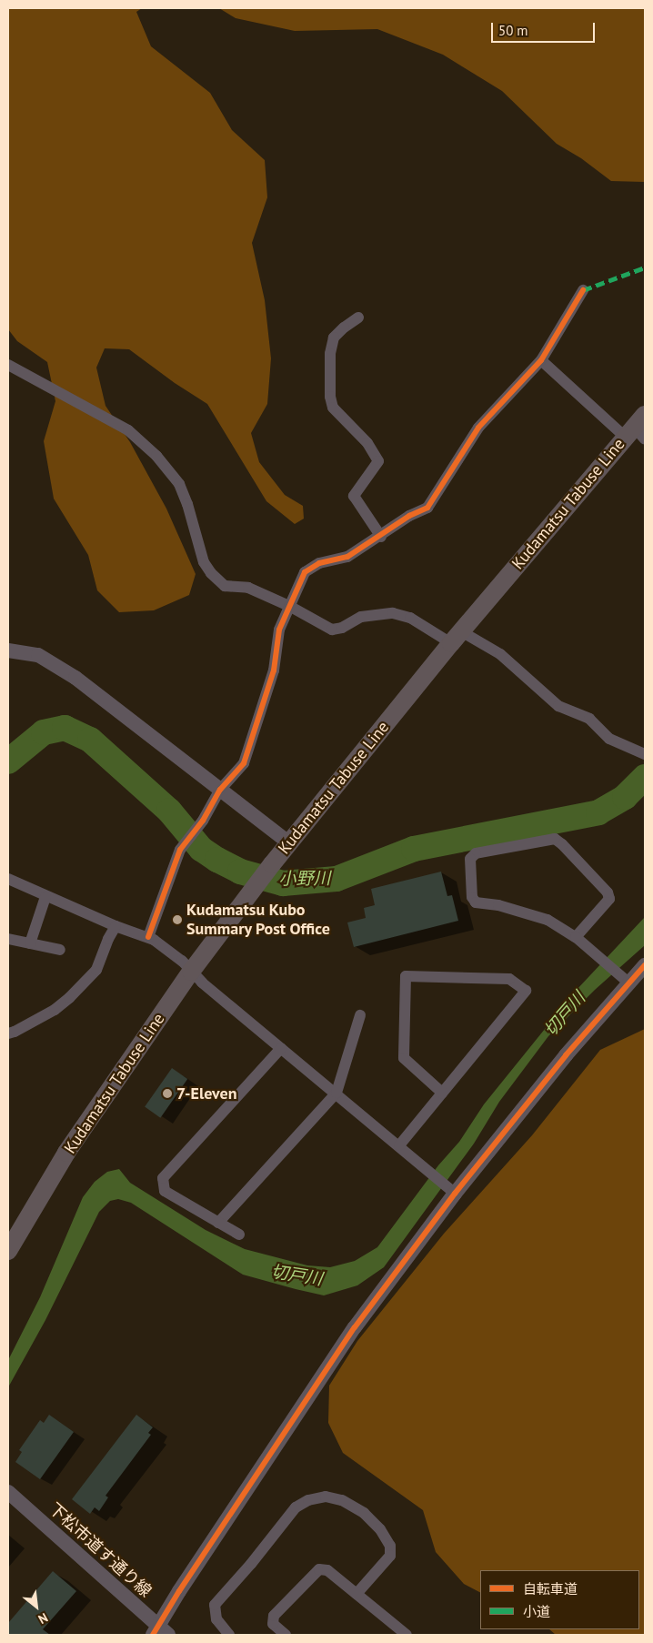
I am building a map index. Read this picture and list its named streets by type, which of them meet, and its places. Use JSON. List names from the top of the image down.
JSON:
{
  "streets": {
    "main road": ["Kudamatsu Tabuse Line"],
    "street": ["下松市道す通り線"]
  },
  "water": ["小野川", "切戸川"],
  "places": ["Kudamatsu Kubo Summary Post Office", "7-Eleven"],
  "legend": ["自転車道", "小道"],
  "scale_bar": "50 m",
  "north": "bottom right"
}
